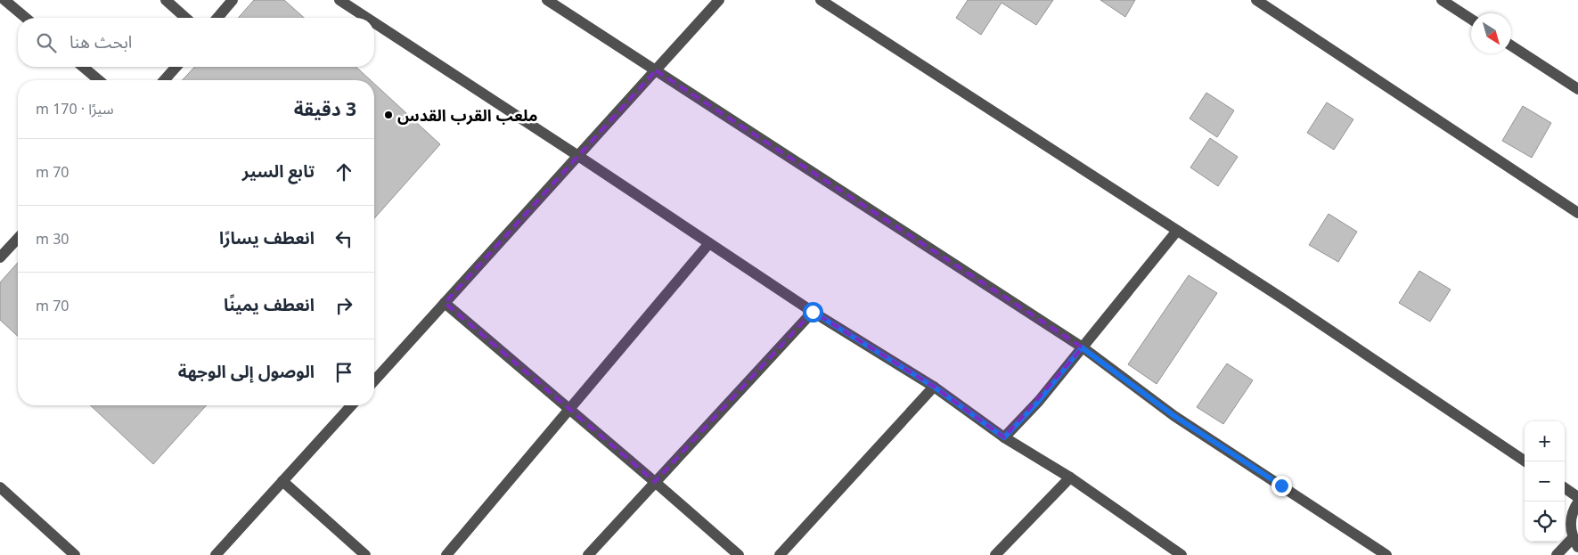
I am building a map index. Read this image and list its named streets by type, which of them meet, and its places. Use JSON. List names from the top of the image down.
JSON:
{
  "places": ["ملعب القرب القدس"],
  "north": "bottom right",
  "page": {
    "search": "ابحث هنا",
    "heading": ["3 دقيقة", "سيرًا · 170 m"],
    "list": [
      ["تابع السير", "70 m"],
      ["انعطف يسارًا", "30 m"],
      ["انعطف يمينًا", "70 m"],
      "الوصول إلى الوجهة"
    ],
    "map_buttons": ["+", "−"]
  }
}
